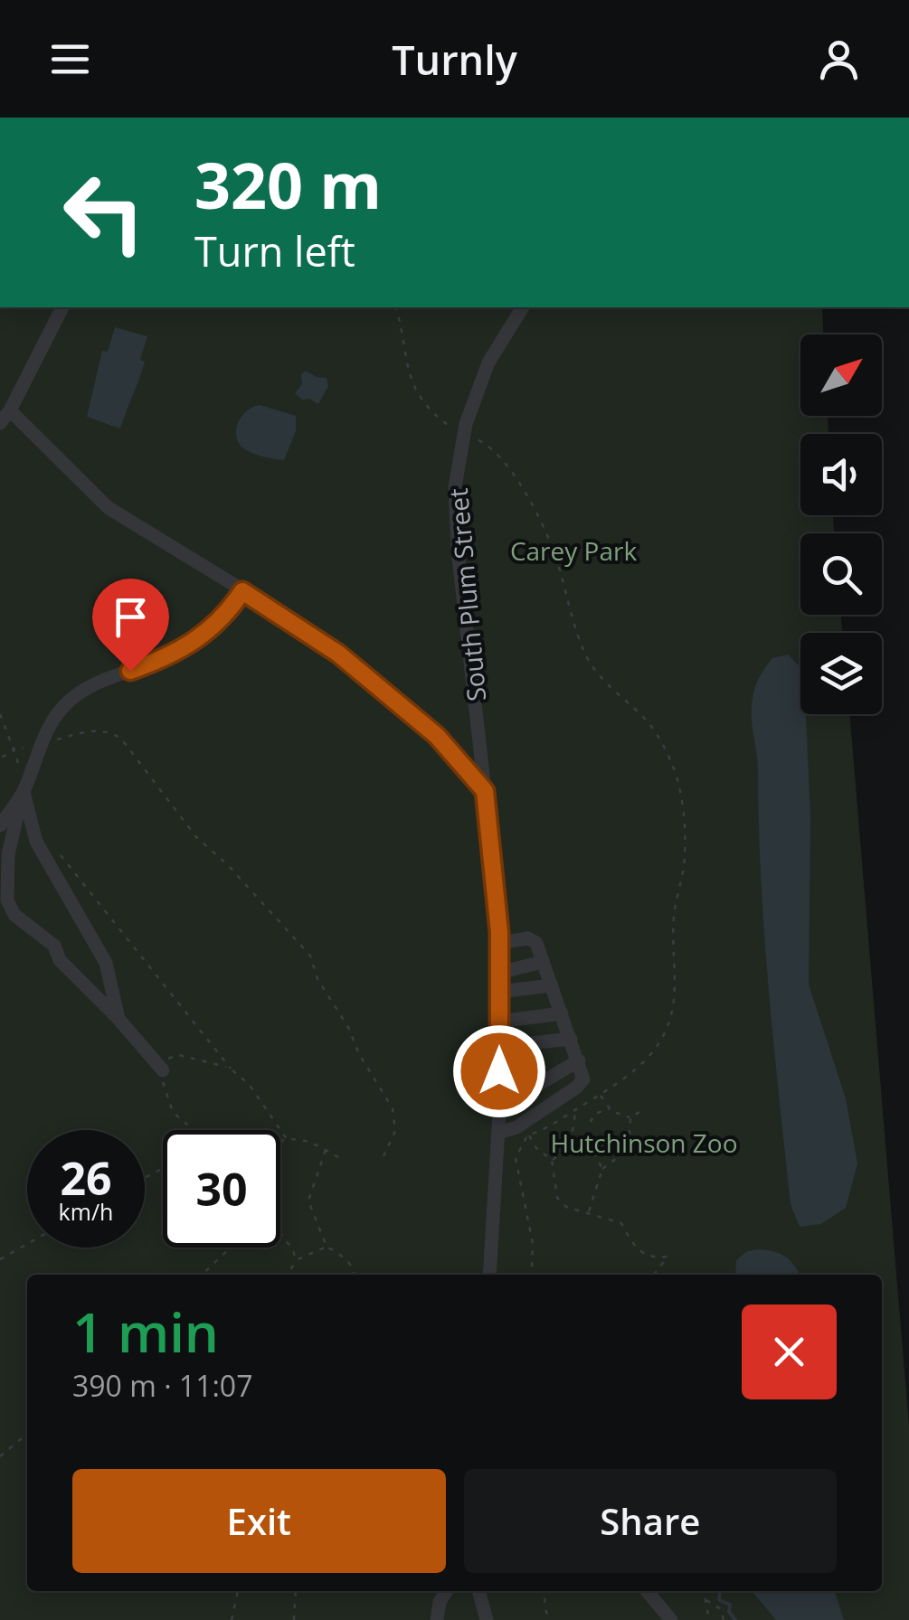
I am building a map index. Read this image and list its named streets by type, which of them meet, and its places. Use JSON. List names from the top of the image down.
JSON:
{
  "streets": {
    "street": ["South Plum Street"]
  },
  "parks": ["Carey Park", "Hutchinson Zoo"],
  "north": "top right",
  "page": {
    "header": "Turnly",
    "turn": ["320 m", "Turn left"],
    "speed": "26 km/h",
    "limit": "30",
    "heading": ["1 min", "390 m · 11:07"],
    "buttons": ["Exit", "Share"]
  }
}
